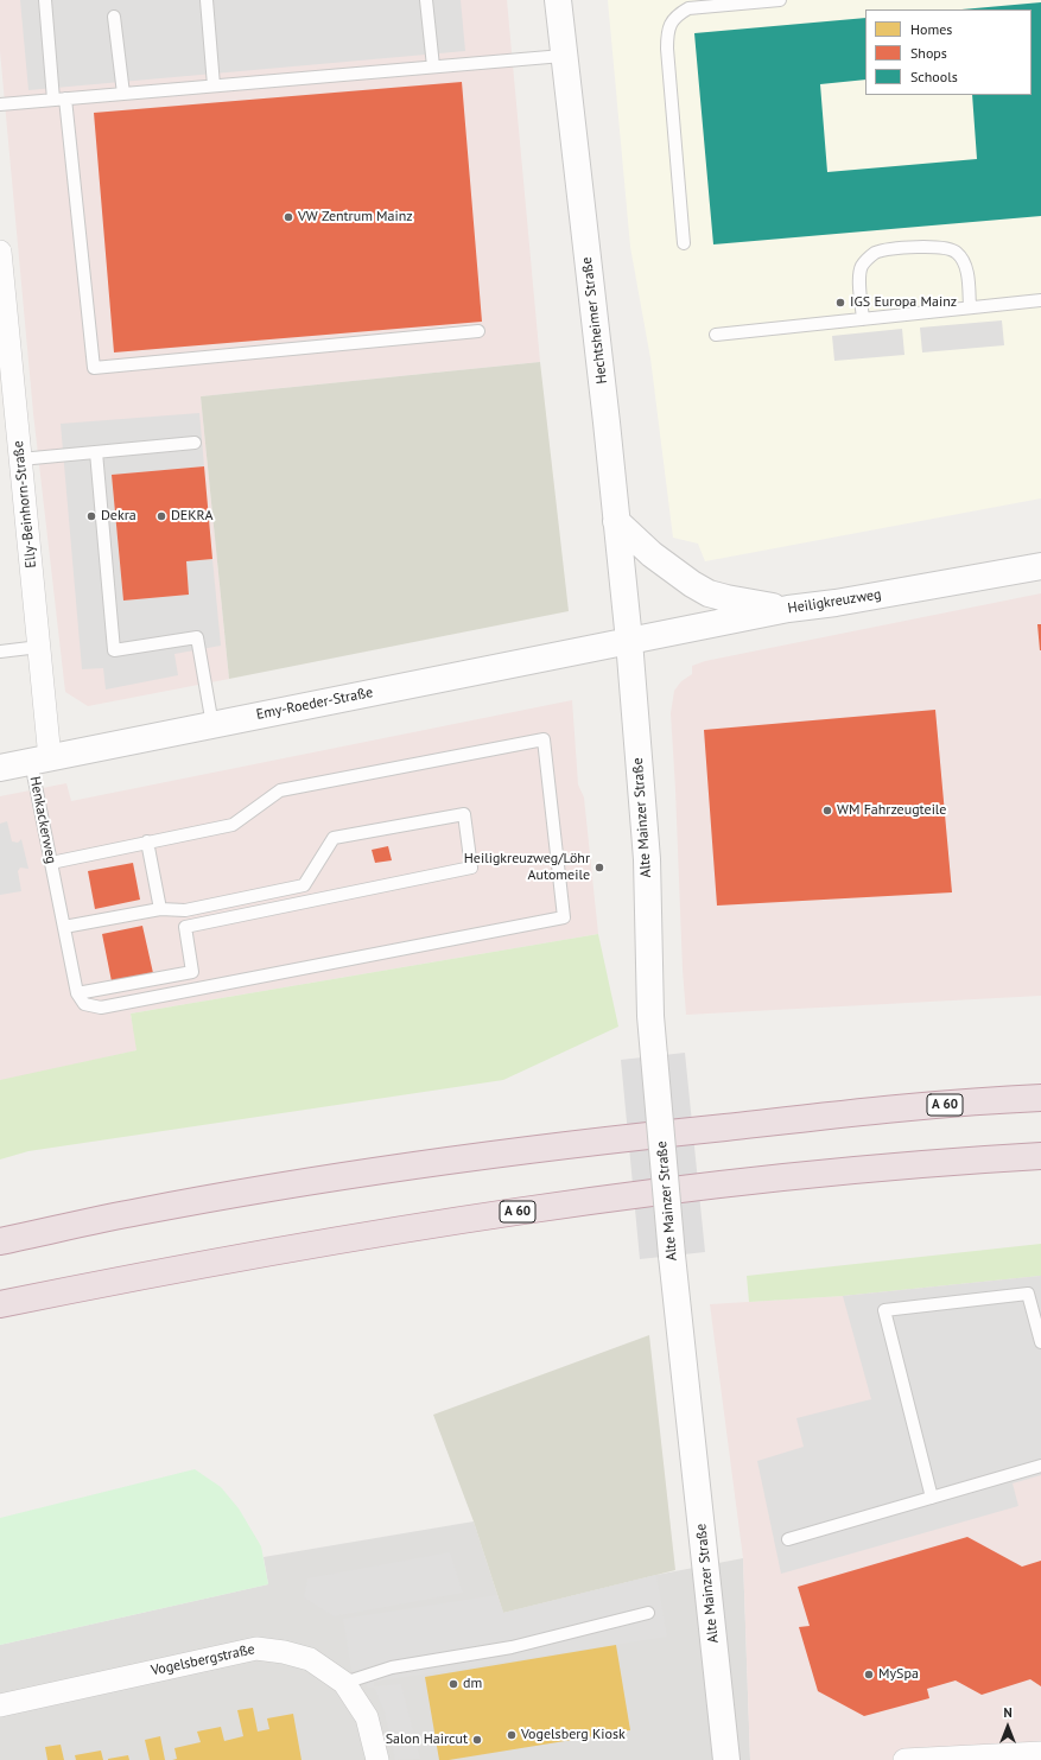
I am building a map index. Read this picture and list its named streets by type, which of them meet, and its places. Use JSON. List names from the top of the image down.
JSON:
{
  "streets": {
    "highway": ["A 60"],
    "street": [
      "Hechtsheimer Straße",
      "Elly-Beinhorn-Straße",
      "Heiligkreuzweg",
      "Emy-Roeder-Straße",
      "Alte Mainzer Straße",
      "Vogelsbergstraße"
    ],
    "lane": ["Henkackerweg"]
  },
  "crossings": [
    ["Hechtsheimer Straße", "Heiligkreuzweg"],
    ["Hechtsheimer Straße", "Emy-Roeder-Straße"],
    ["Hechtsheimer Straße", "Alte Mainzer Straße"],
    ["Elly-Beinhorn-Straße", "Emy-Roeder-Straße"],
    ["Elly-Beinhorn-Straße", "Henkackerweg"],
    ["Heiligkreuzweg", "Emy-Roeder-Straße"],
    ["Heiligkreuzweg", "Alte Mainzer Straße"],
    ["Emy-Roeder-Straße", "Alte Mainzer Straße"],
    ["Emy-Roeder-Straße", "Henkackerweg"]
  ],
  "places": [
    "VW Zentrum Mainz",
    "IGS Europa Mainz",
    "Dekra",
    "DEKRA",
    "WM Fahrzeugteile",
    "Heiligkreuzweg/Löhr Automeile",
    "MySpa",
    "dm",
    "Vogelsberg Kiosk",
    "Salon Haircut"
  ],
  "legend": ["Homes", "Shops", "Schools"],
  "north": "top"
}
